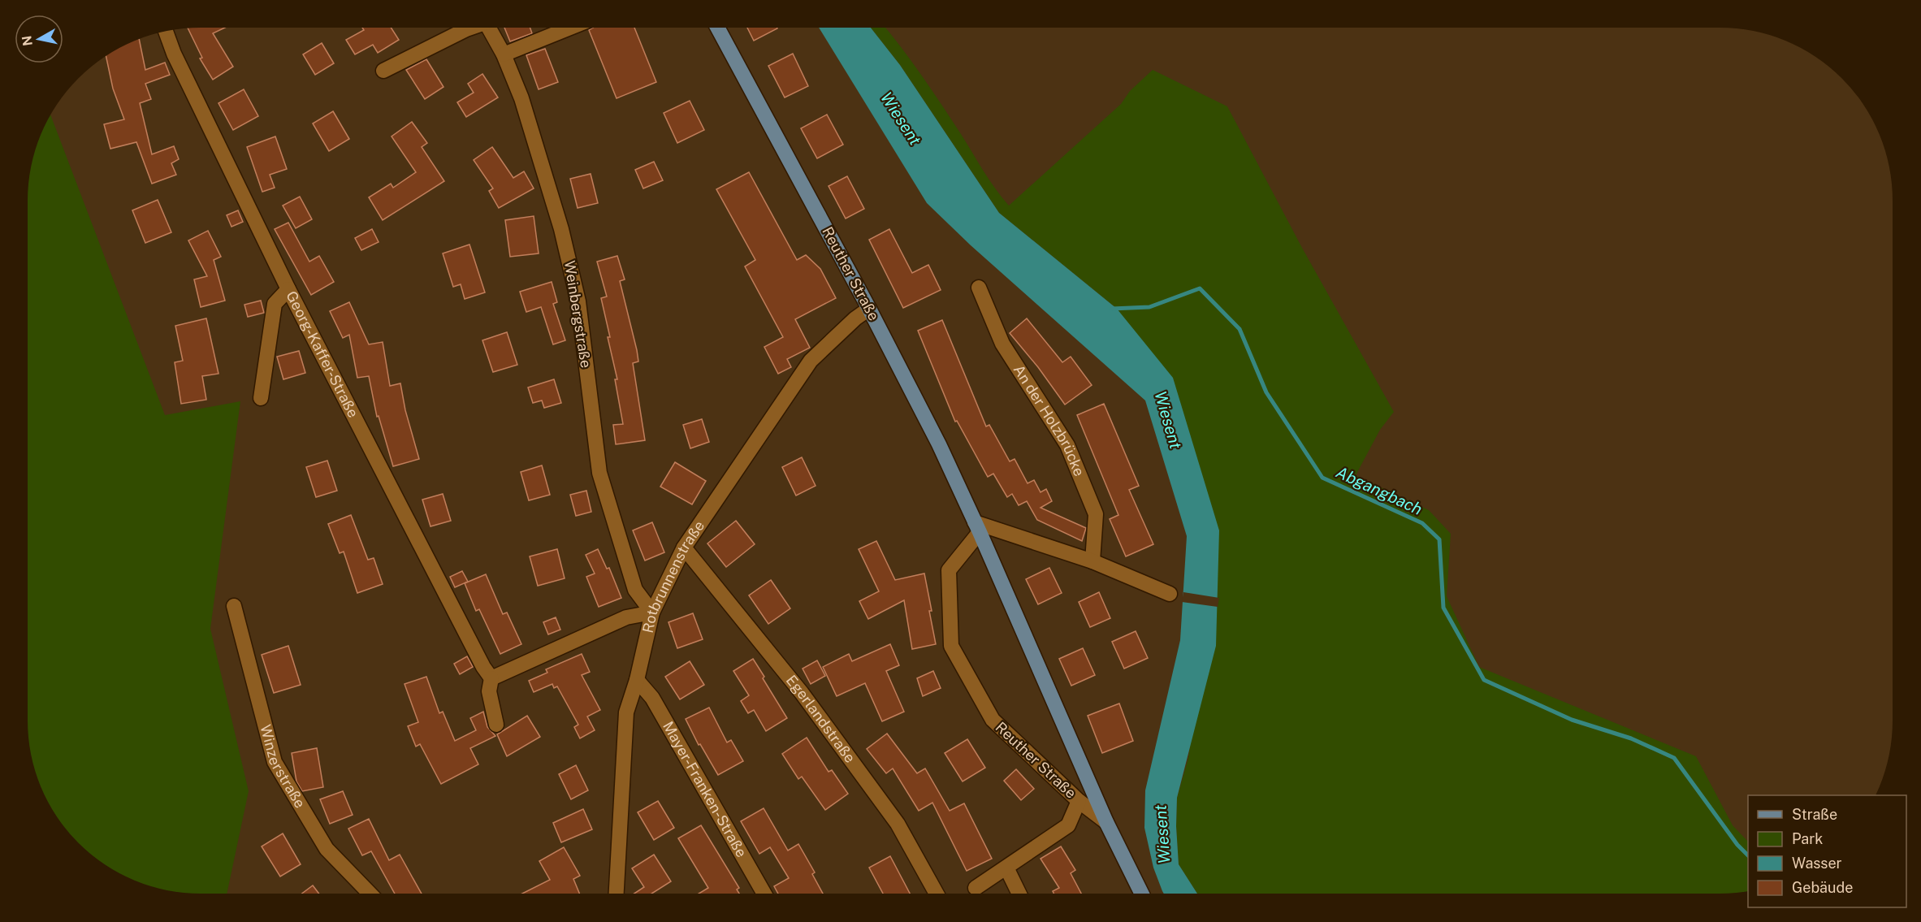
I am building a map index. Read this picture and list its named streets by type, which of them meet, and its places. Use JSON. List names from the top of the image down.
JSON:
{
  "streets": {
    "main road": ["Reuther Straße"],
    "street": [
      "Weinbergstraße",
      "Georg-Kaffer-Straße",
      "An der Holzbrücke",
      "Rotbrunnenstraße",
      "Egerlandstraße",
      "Winzerstraße",
      "Mayer-Franken-Straße"
    ]
  },
  "crossings": [
    ["Reuther Straße", "Rotbrunnenstraße"],
    ["Weinbergstraße", "Rotbrunnenstraße"],
    ["Rotbrunnenstraße", "Egerlandstraße"],
    ["Rotbrunnenstraße", "Mayer-Franken-Straße"]
  ],
  "water": ["Wiesent", "Abgangbach"],
  "legend": [
    "Straße",
    "Park",
    "Wasser",
    "Gebäude"
  ],
  "north": "left"
}
